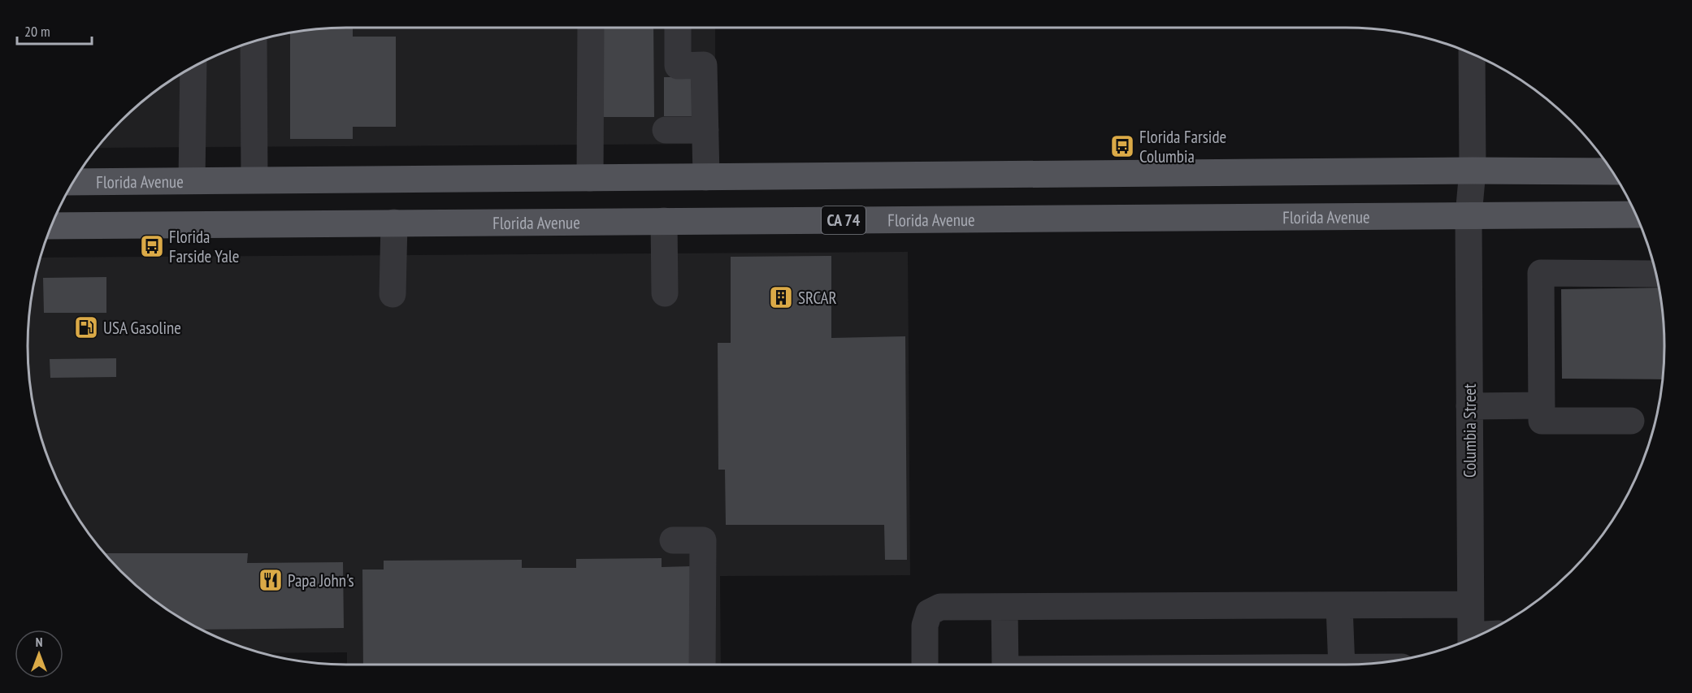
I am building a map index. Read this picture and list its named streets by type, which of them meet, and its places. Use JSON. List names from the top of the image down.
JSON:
{
  "streets": {
    "main road": ["Florida Avenue", "CA 74"],
    "street": ["Columbia Street"]
  },
  "crossings": [
    ["Florida Avenue", "Columbia Street"]
  ],
  "places": {
    "bus stop": ["Florida Farside Columbia", "Florida Farside Yale"],
    "building": ["SRCAR"],
    "fuel station": ["USA Gasoline"],
    "restaurant": ["Papa John's"]
  },
  "scale_bar": "20 m",
  "north": "top"
}
